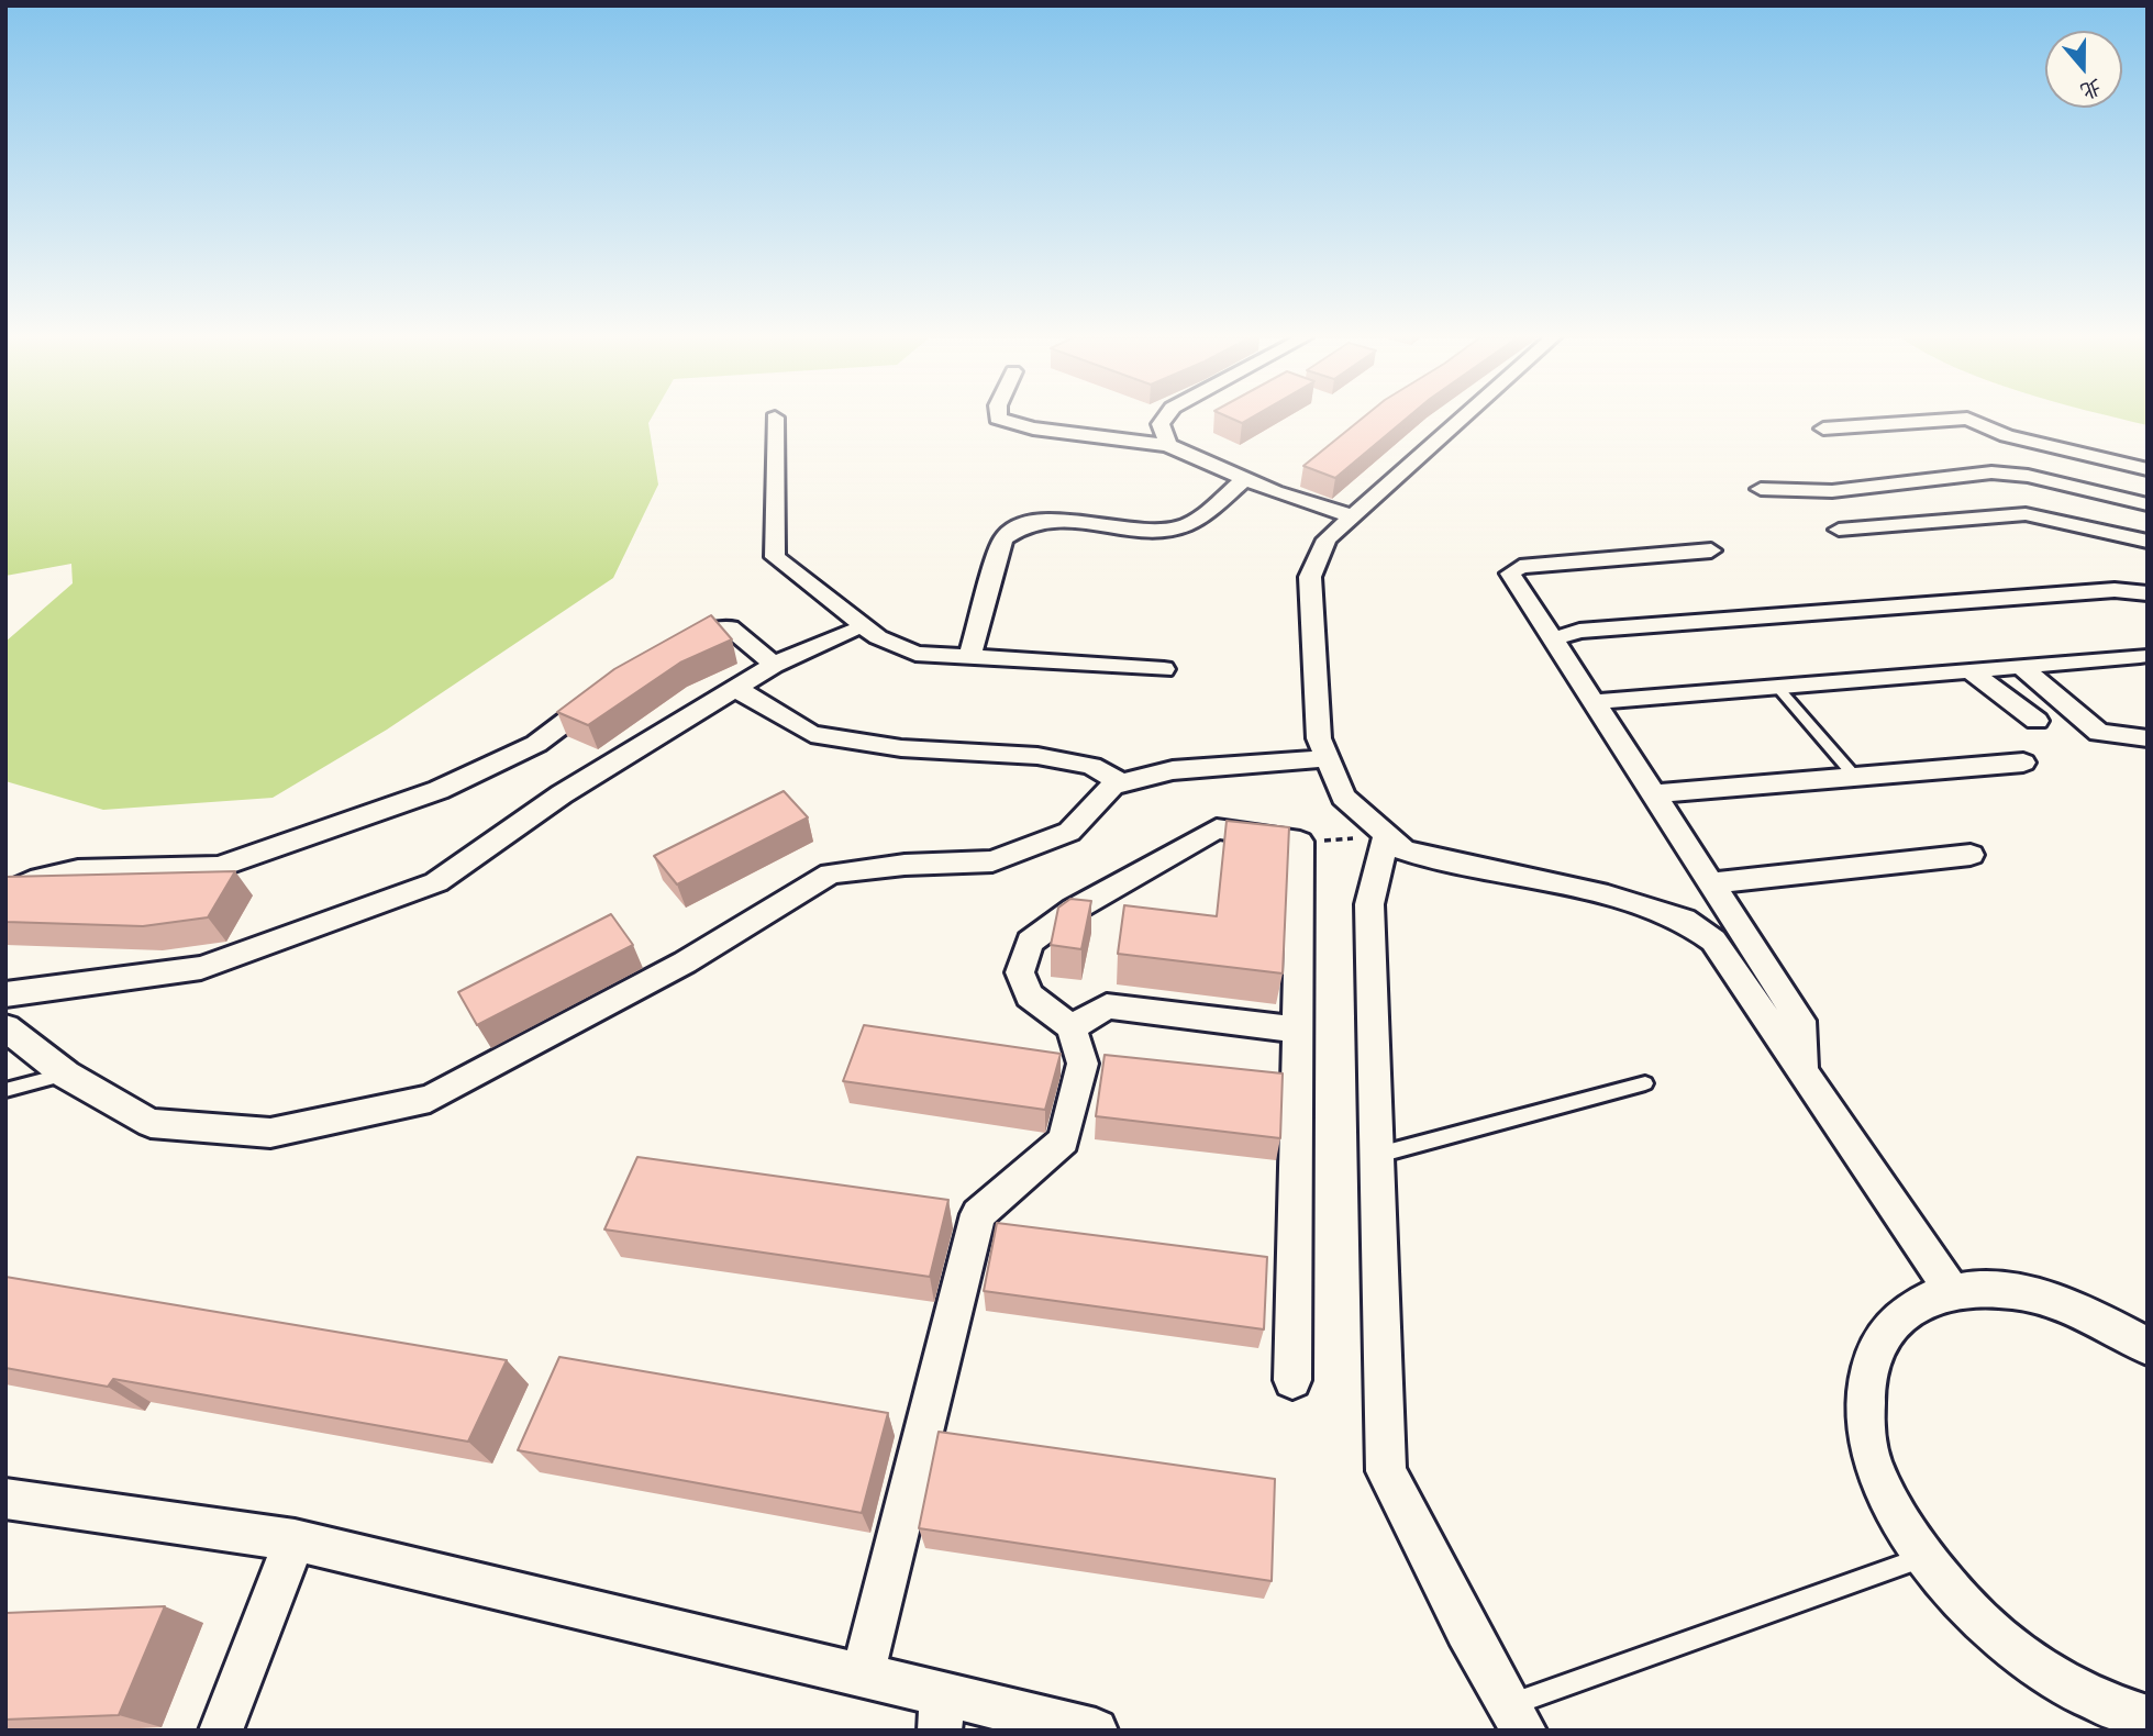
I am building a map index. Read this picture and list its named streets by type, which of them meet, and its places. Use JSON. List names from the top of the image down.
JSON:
{
  "north": "bottom"
}
